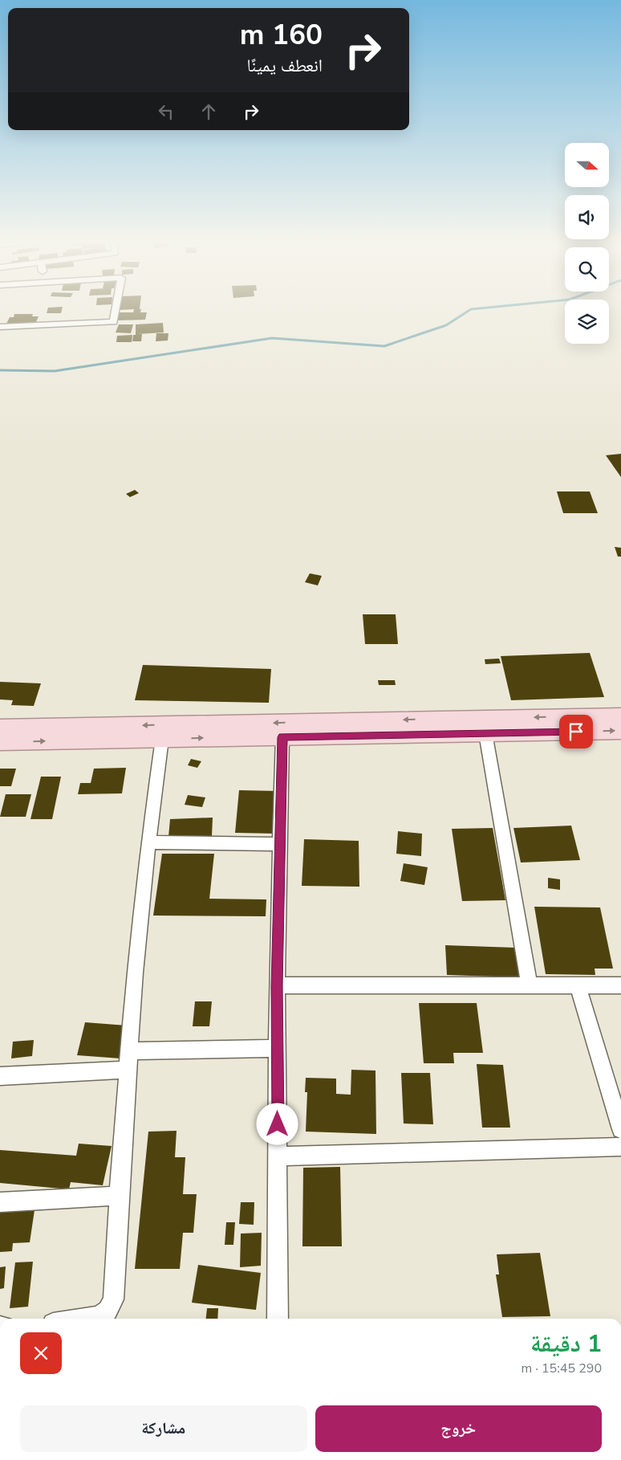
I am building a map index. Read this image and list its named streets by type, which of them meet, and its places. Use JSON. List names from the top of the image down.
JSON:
{
  "north": "right",
  "page": {
    "turn": ["160 m", "انعطف يمينًا"],
    "heading": ["1 دقيقة", "290 m · 15:45"],
    "buttons": ["خروج", "مشاركة"]
  }
}
